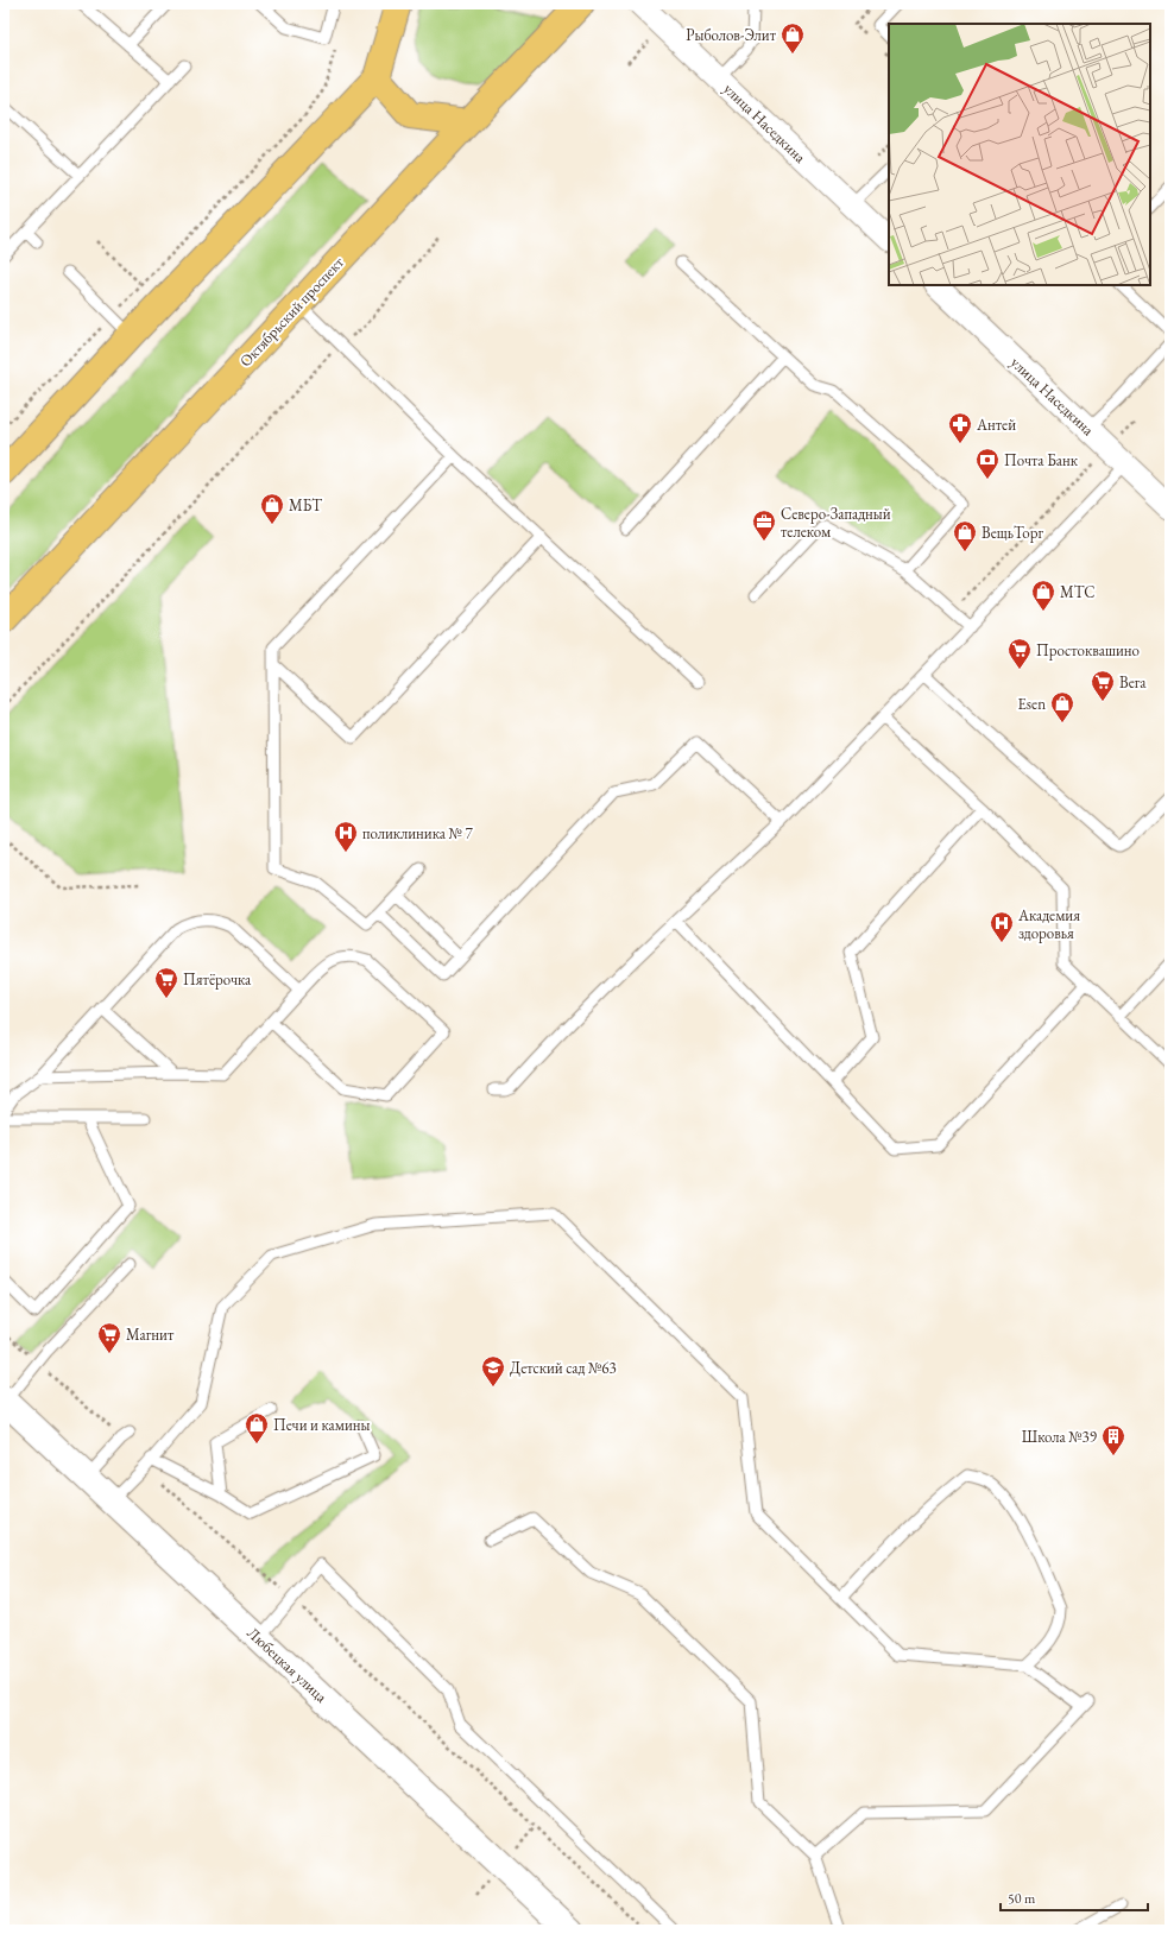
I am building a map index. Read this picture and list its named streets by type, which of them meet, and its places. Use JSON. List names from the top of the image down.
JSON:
{
  "streets": {
    "main road": ["Октябрьский проспект"],
    "street": ["улица Наседкина", "Любецкая улица"]
  },
  "places": {
    "shop": [
      "Рыболов-Элит",
      "МБТ",
      "ВещьТорг",
      "МТС",
      "Esen",
      "Печи и камины"
    ],
    "pharmacy": ["Антей"],
    "bank": ["Почта Банк"],
    "office": ["Северо-Западный телеком"],
    "supermarket": [
      "Простоквашино",
      "Вега",
      "Пятёрочка",
      "Магнит"
    ],
    "hospital": ["поликлиника № 7", "Академия здоровья"],
    "school or university": ["Детский сад №63"],
    "building": ["Школа №39"]
  },
  "scale_bar": "50 m"
}
